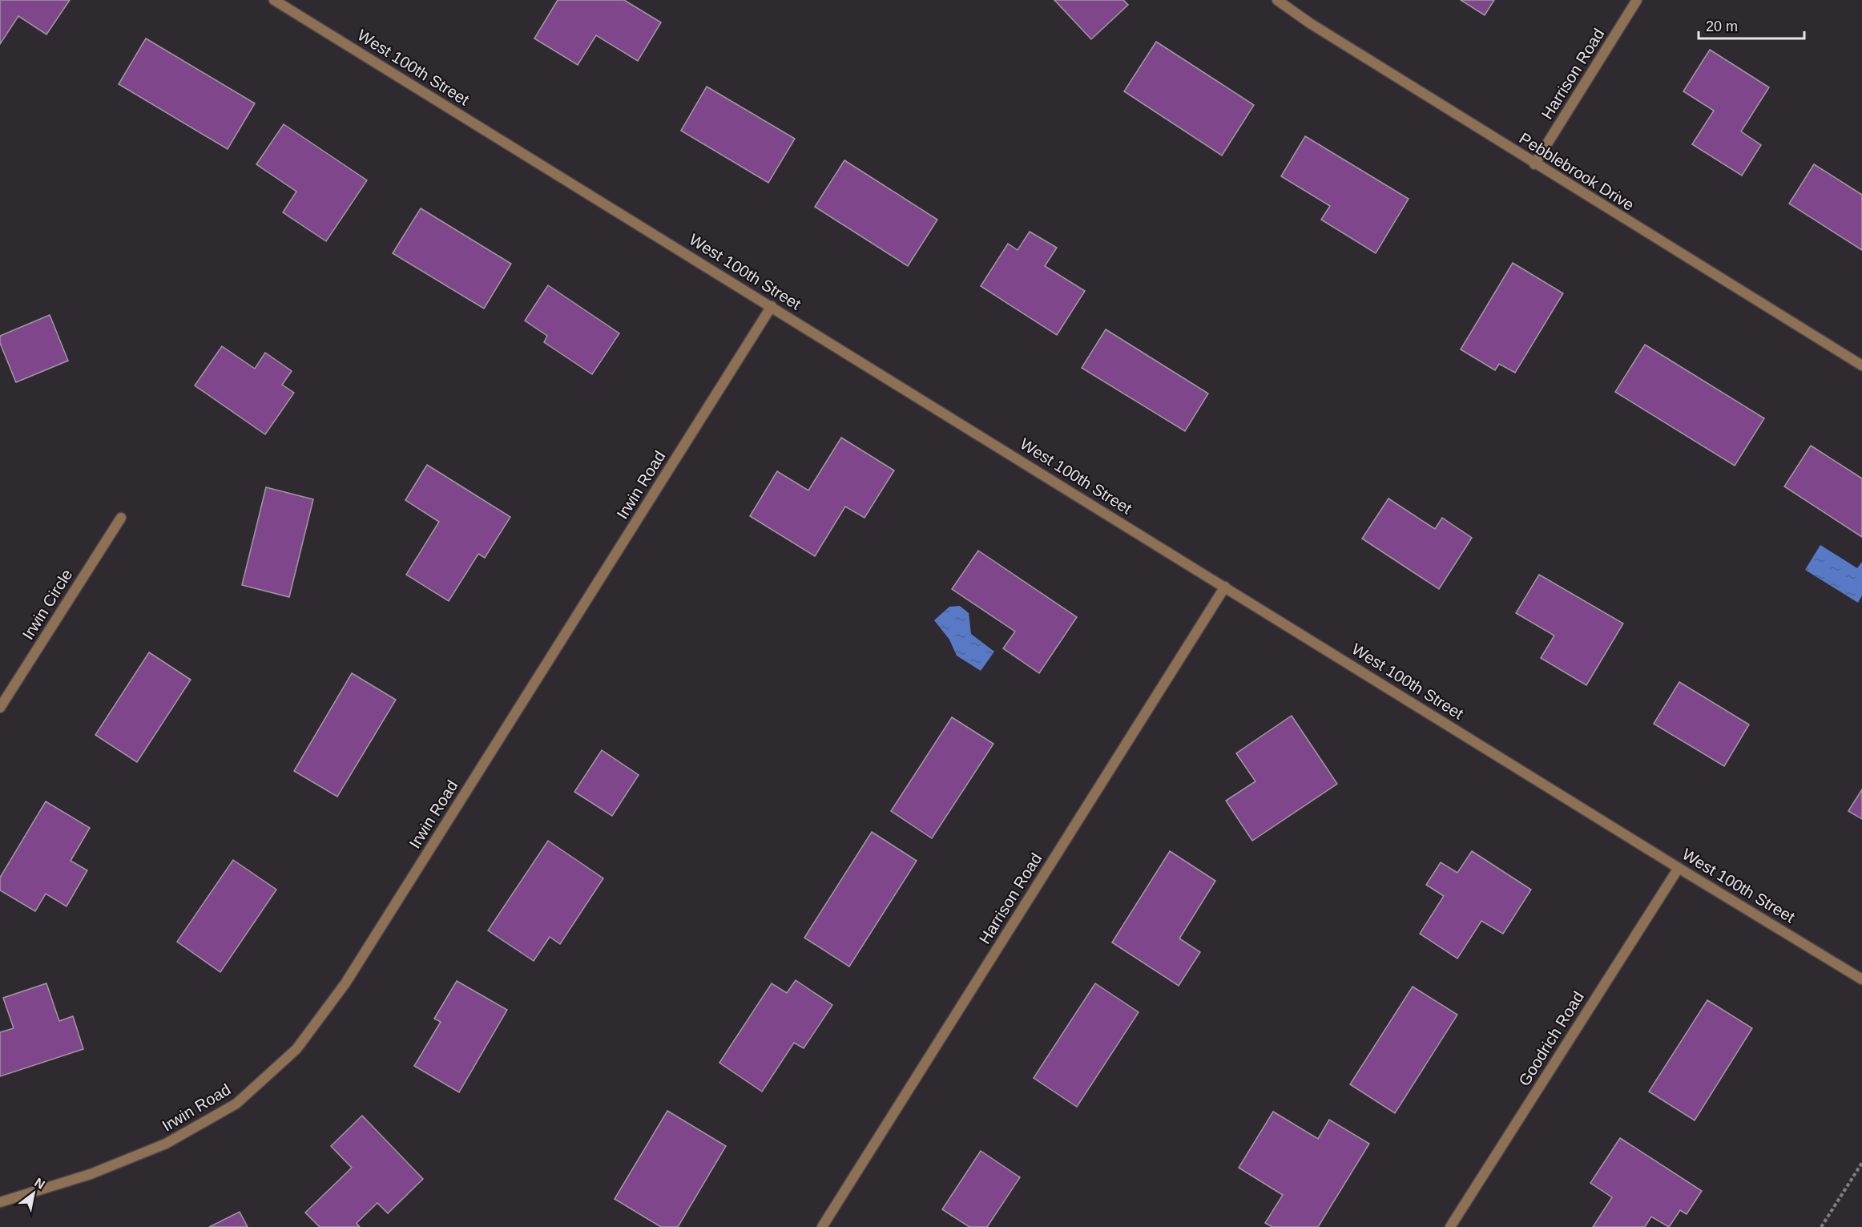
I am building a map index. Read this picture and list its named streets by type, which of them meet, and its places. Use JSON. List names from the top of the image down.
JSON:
{
  "streets": {
    "street": [
      "West 100th Street",
      "Harrison Road",
      "Pebblebrook Drive",
      "Irwin Road",
      "Irwin Circle",
      "Goodrich Road"
    ]
  },
  "crossings": [
    ["West 100th Street", "Harrison Road"],
    ["West 100th Street", "Irwin Road"],
    ["West 100th Street", "Goodrich Road"],
    ["Harrison Road", "Pebblebrook Drive"]
  ],
  "scale_bar": "20 m",
  "north": "top right"
}
